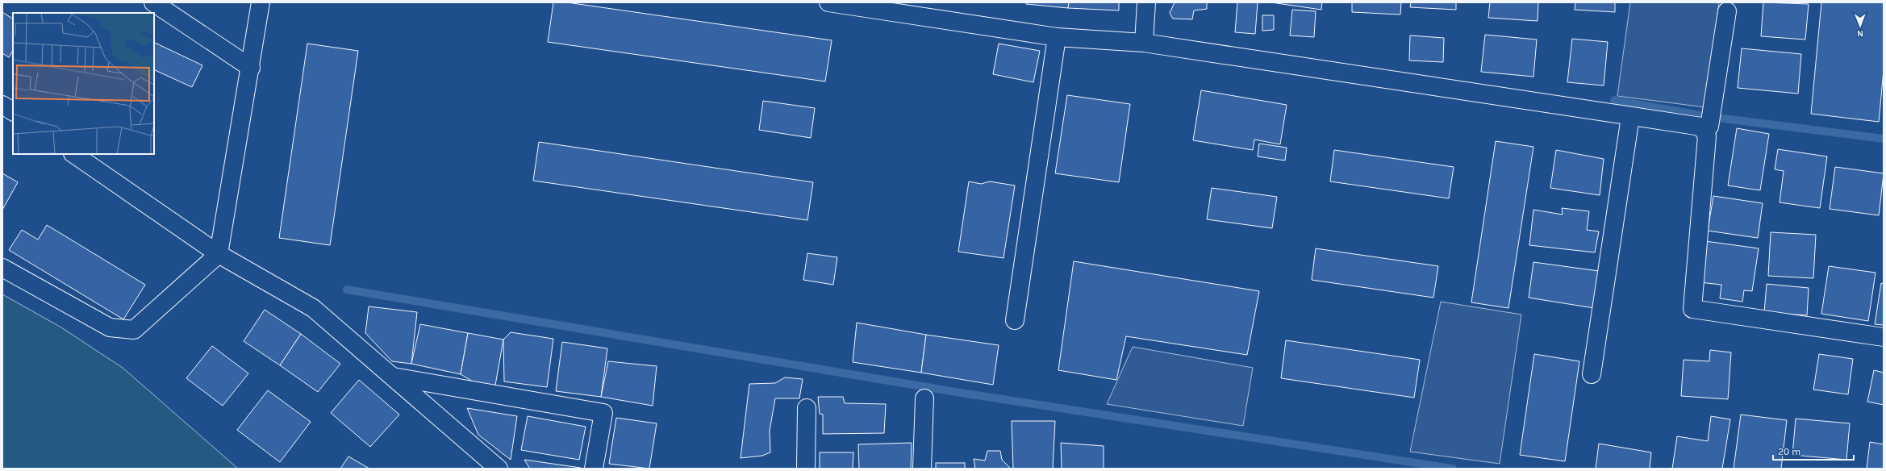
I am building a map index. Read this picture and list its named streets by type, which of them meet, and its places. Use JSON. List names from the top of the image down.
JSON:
{
  "scale_bar": "20 m",
  "north": "bottom"
}
